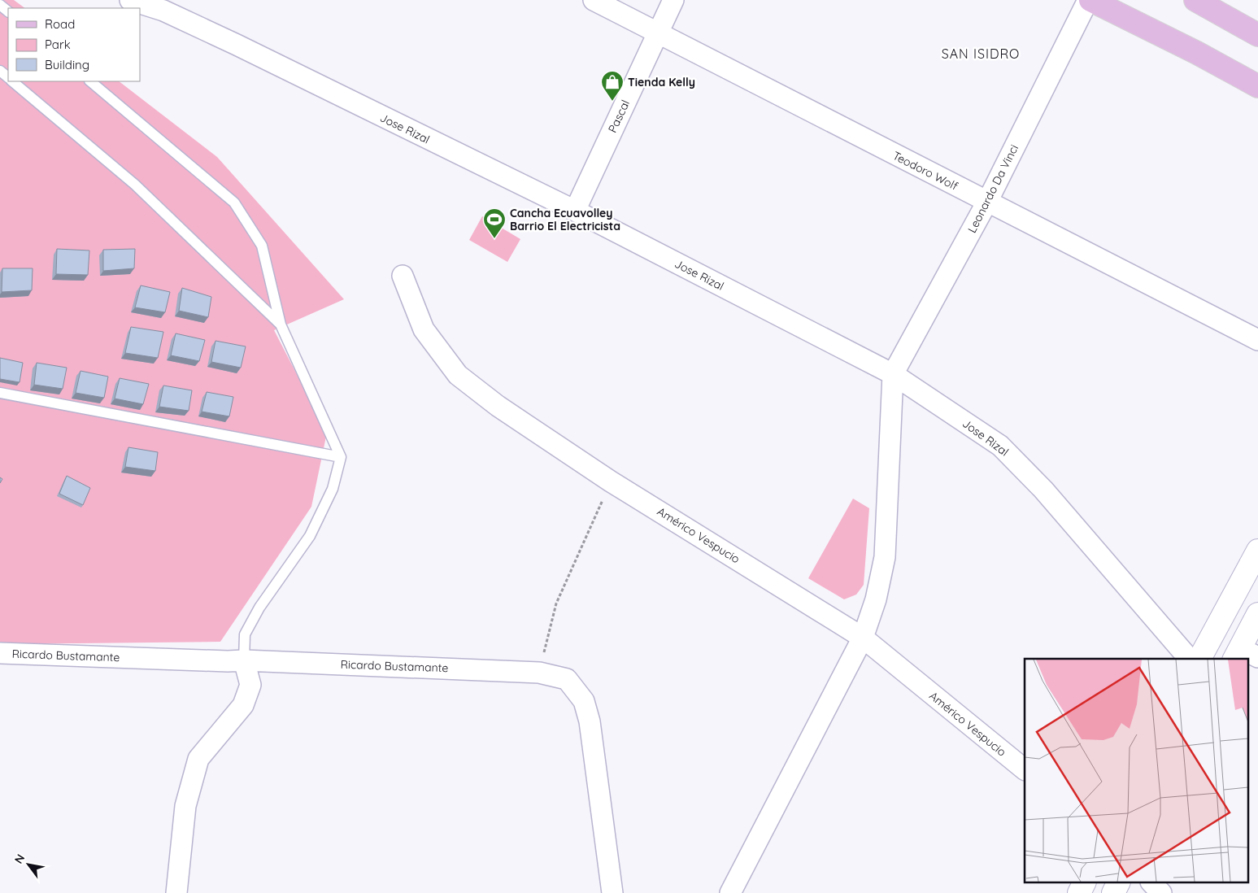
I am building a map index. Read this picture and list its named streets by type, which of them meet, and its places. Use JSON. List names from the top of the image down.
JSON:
{
  "streets": {
    "street": [
      "Pascal",
      "Jose Rizal",
      "Teodoro Wolf",
      "Leonardo Da Vinci",
      "Américo Vespucio",
      "Ricardo Bustamante"
    ]
  },
  "crossings": [
    ["Pascal", "Jose Rizal"],
    ["Pascal", "Teodoro Wolf"],
    ["Jose Rizal", "Leonardo Da Vinci"],
    ["Teodoro Wolf", "Leonardo Da Vinci"]
  ],
  "districts": ["SAN ISIDRO"],
  "places": {
    "shop": ["Tienda Kelly"],
    "sports": ["Cancha Ecuavolley Barrio El Electricista"]
  },
  "legend": ["Road", "Park", "Building"],
  "north": "top left"
}
